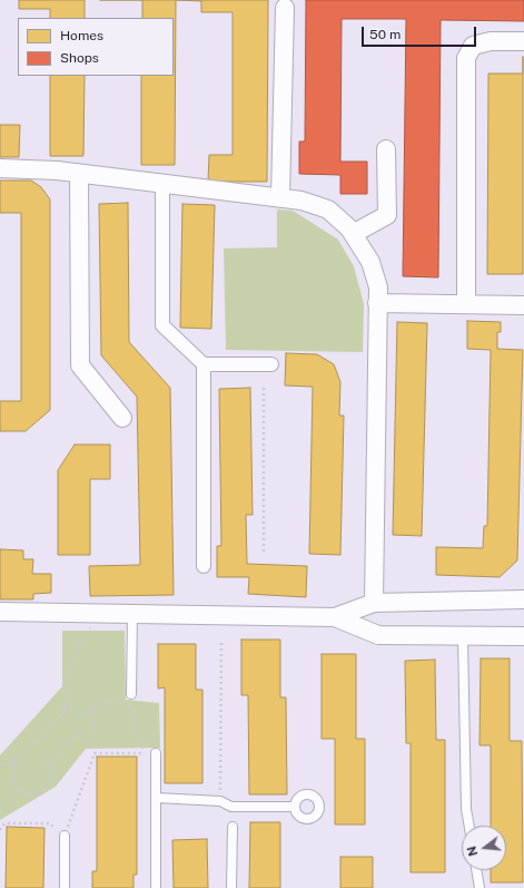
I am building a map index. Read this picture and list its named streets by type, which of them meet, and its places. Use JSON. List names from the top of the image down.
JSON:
{
  "legend": ["Homes", "Shops"],
  "scale_bar": "50 m",
  "north": "left"
}
